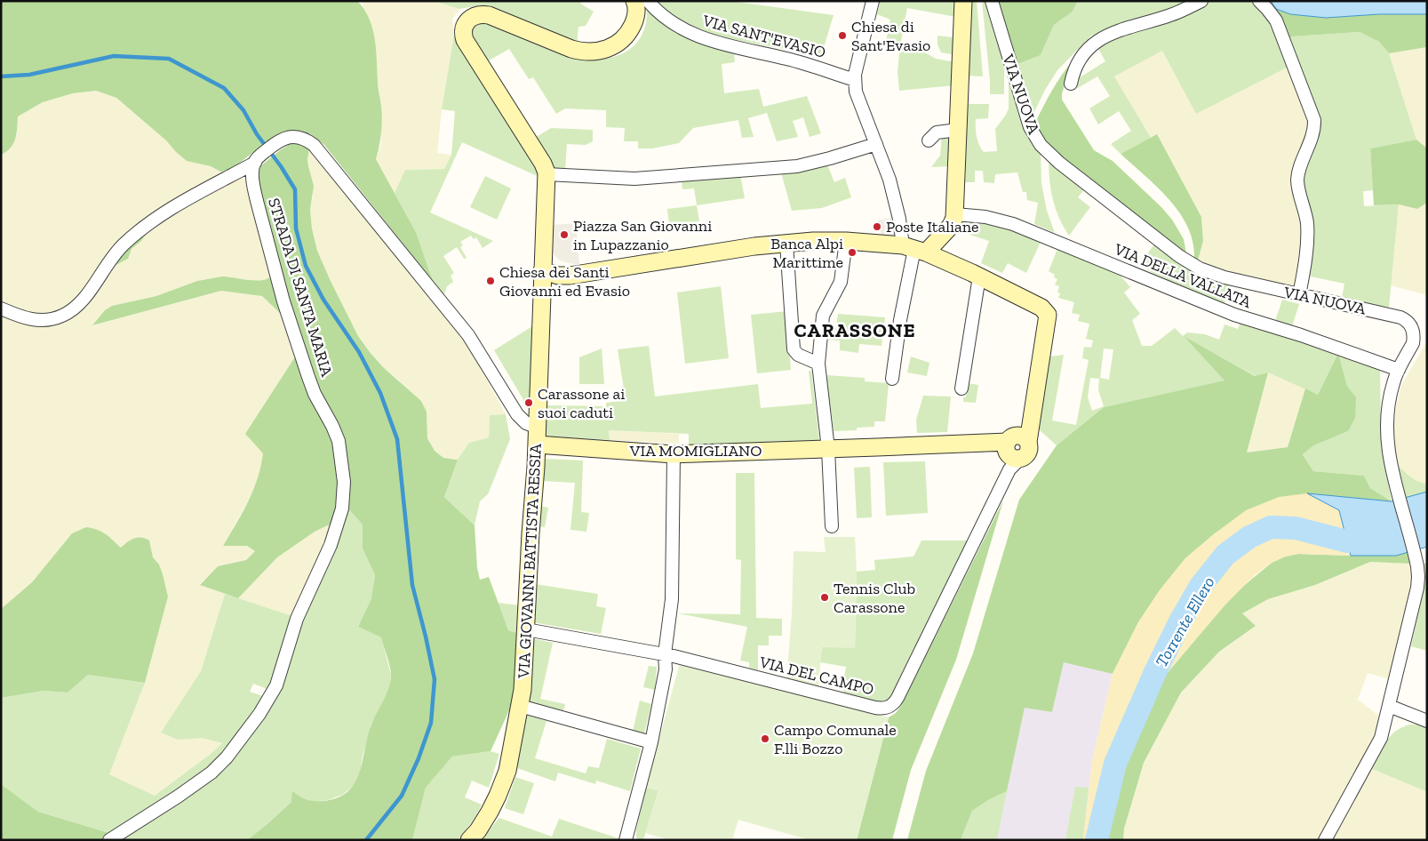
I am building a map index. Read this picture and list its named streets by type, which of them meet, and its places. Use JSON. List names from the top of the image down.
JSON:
{
  "streets": {
    "street": [
      "VIA SANT'EVASIO",
      "VIA NUOVA",
      "VIA DELLA VALLATA",
      "STRADA DI SANTA MARIA",
      "VIA MOMIGLIANO",
      "VIA GIOVANNI BATTISTA RESSIA",
      "VIA DEL CAMPO"
    ]
  },
  "crossings": [
    ["VIA NUOVA", "VIA DELLA VALLATA"],
    ["VIA MOMIGLIANO", "VIA GIOVANNI BATTISTA RESSIA"],
    ["VIA MOMIGLIANO", "VIA DEL CAMPO"],
    ["VIA GIOVANNI BATTISTA RESSIA", "VIA DEL CAMPO"]
  ],
  "districts": ["CARASSONE"],
  "water": ["Torrente Ellero"],
  "places": [
    "Chiesa di Sant'Evasio",
    "Poste Italiane",
    "Piazza San Giovanni in Lupazzanio",
    "Banca Alpi Marittime",
    "Chiesa dei Santi Giovanni ed Evasio",
    "Carassone ai suoi caduti",
    "Tennis Club Carassone",
    "Campo Comunale F.lli Bozzo"
  ]
}
